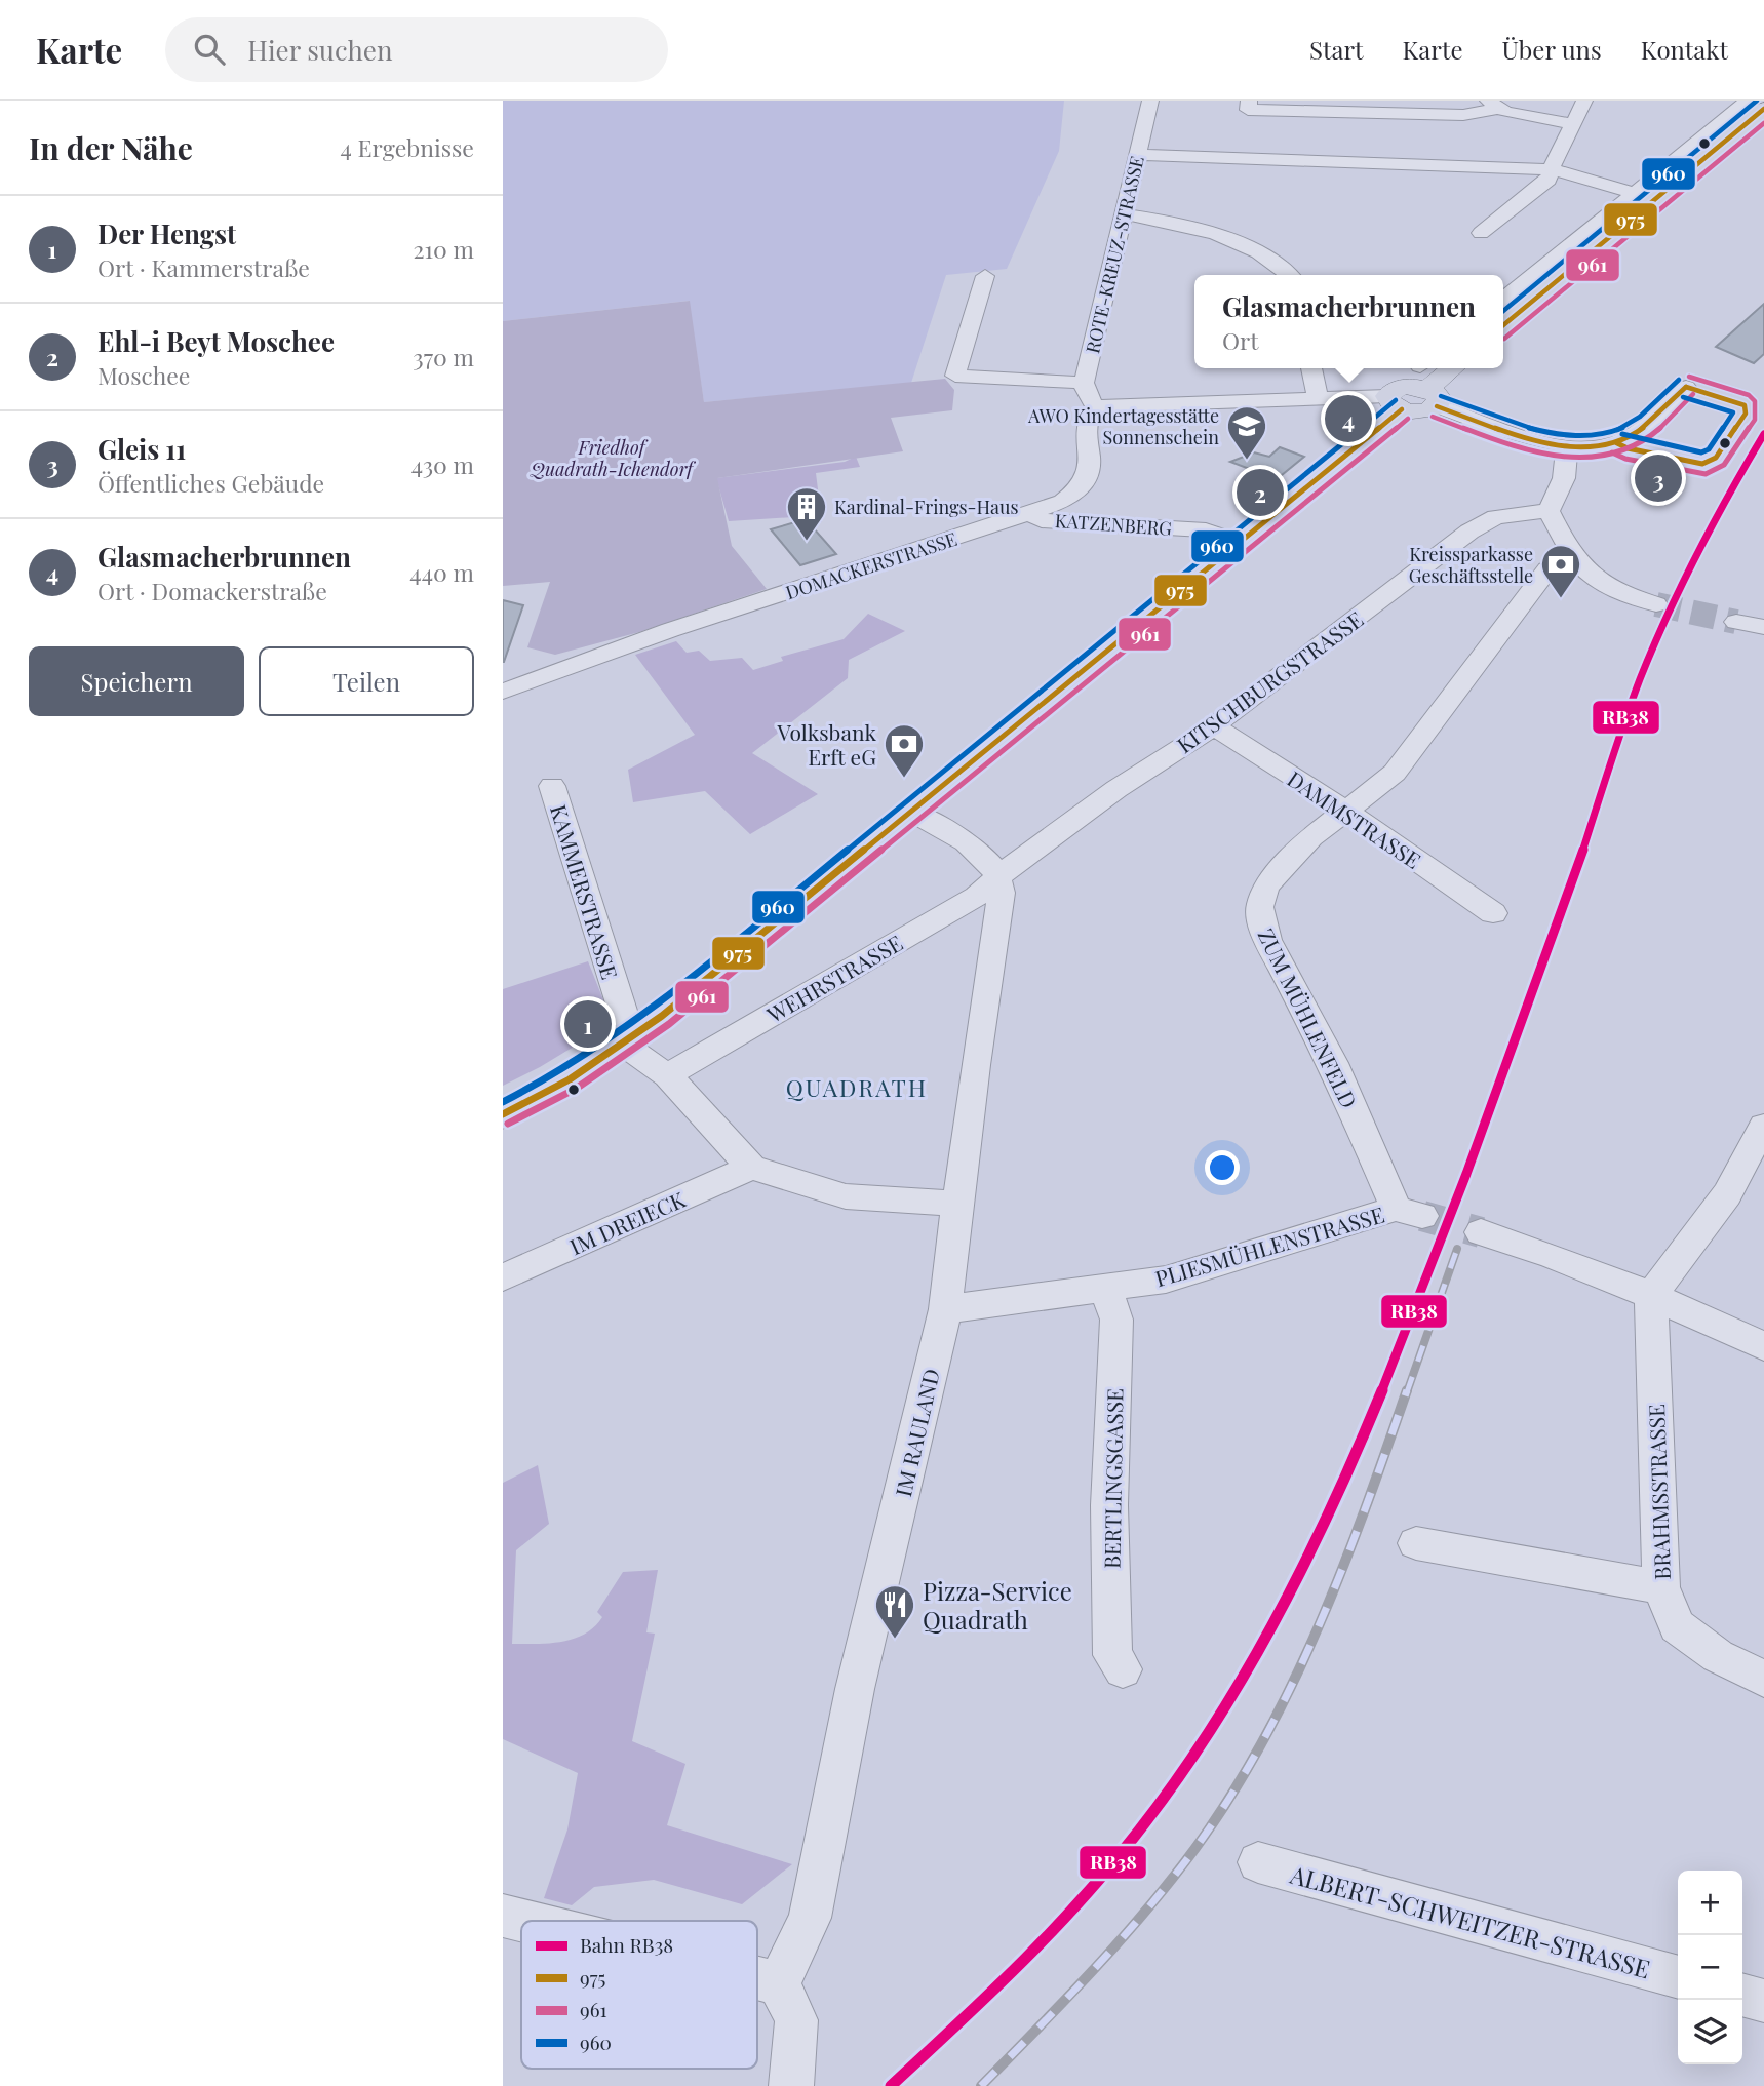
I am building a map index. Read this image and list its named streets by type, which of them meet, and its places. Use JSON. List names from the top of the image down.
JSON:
{
  "streets": {
    "street": [
      "ROTE-KREUZ-STRASSE",
      "KATZENBERG",
      "DOMACKERSTRASSE",
      "KITSCHBURGSTRASSE",
      "DAMMSTRASSE",
      "KAMMERSTRASSE",
      "WEHRSTRASSE",
      "ZUM MÜHLENFELD",
      "IM DREIECK",
      "PLIESMÜHLENSTRASSE",
      "IM RAULAND",
      "BERTLINGSGASSE",
      "BRAHMSSTRASSE",
      "ALBERT-SCHWEITZER-STRASSE"
    ]
  },
  "crossings": [
    ["ROTE-KREUZ-STRASSE", "DOMACKERSTRASSE"],
    ["KATZENBERG", "DOMACKERSTRASSE"],
    ["KITSCHBURGSTRASSE", "DAMMSTRASSE"],
    ["KITSCHBURGSTRASSE", "WEHRSTRASSE"],
    ["KITSCHBURGSTRASSE", "IM RAULAND"],
    ["DAMMSTRASSE", "ZUM MÜHLENFELD"],
    ["KAMMERSTRASSE", "WEHRSTRASSE"],
    ["KAMMERSTRASSE", "IM DREIECK"],
    ["WEHRSTRASSE", "IM RAULAND"],
    ["ZUM MÜHLENFELD", "PLIESMÜHLENSTRASSE"],
    ["PLIESMÜHLENSTRASSE", "IM RAULAND"],
    ["PLIESMÜHLENSTRASSE", "BERTLINGSGASSE"]
  ],
  "districts": ["QUADRATH"],
  "parks": ["Friedhof Quadrath-Ichendorf"],
  "places": {
    "school or university": ["AWO Kindertagesstätte Sonnenschein"],
    "building": ["Kardinal-Frings-Haus"],
    "bank": ["Kreissparkasse Geschäftsstelle", "Volksbank Erft eG"],
    "restaurant": ["Pizza-Service Quadrath"]
  },
  "lines": [
    "transit line 960",
    "transit line 975",
    "transit line 961",
    "rail line RB38"
  ],
  "legend": [
    "Bahn RB38",
    "975",
    "961",
    "960"
  ],
  "page": {
    "header": "Karte",
    "search": "Hier suchen",
    "nav": [
      "Start",
      "Karte",
      "Über uns",
      "Kontakt"
    ],
    "heading": ["In der Nähe", "4 Ergebnisse"],
    "list": [
      {
        "mark": "1",
        "name": "Der Hengst",
        "note": "Ort · Kammerstraße",
        "value": "210 m"
      },
      {
        "mark": "2",
        "name": "Ehl-i Beyt Moschee",
        "note": "Moschee",
        "value": "370 m"
      },
      {
        "mark": "3",
        "name": "Gleis 11",
        "note": "Öffentliches Gebäude",
        "value": "430 m"
      },
      {
        "mark": "4",
        "name": "Glasmacherbrunnen",
        "note": "Ort · Domackerstraße",
        "value": "440 m"
      }
    ],
    "popup": ["Glasmacherbrunnen", "Ort"],
    "pins": [
      "4",
      "3",
      "2",
      "1"
    ],
    "buttons": ["Speichern", "Teilen"],
    "map_buttons": ["+", "−"]
  }
}
